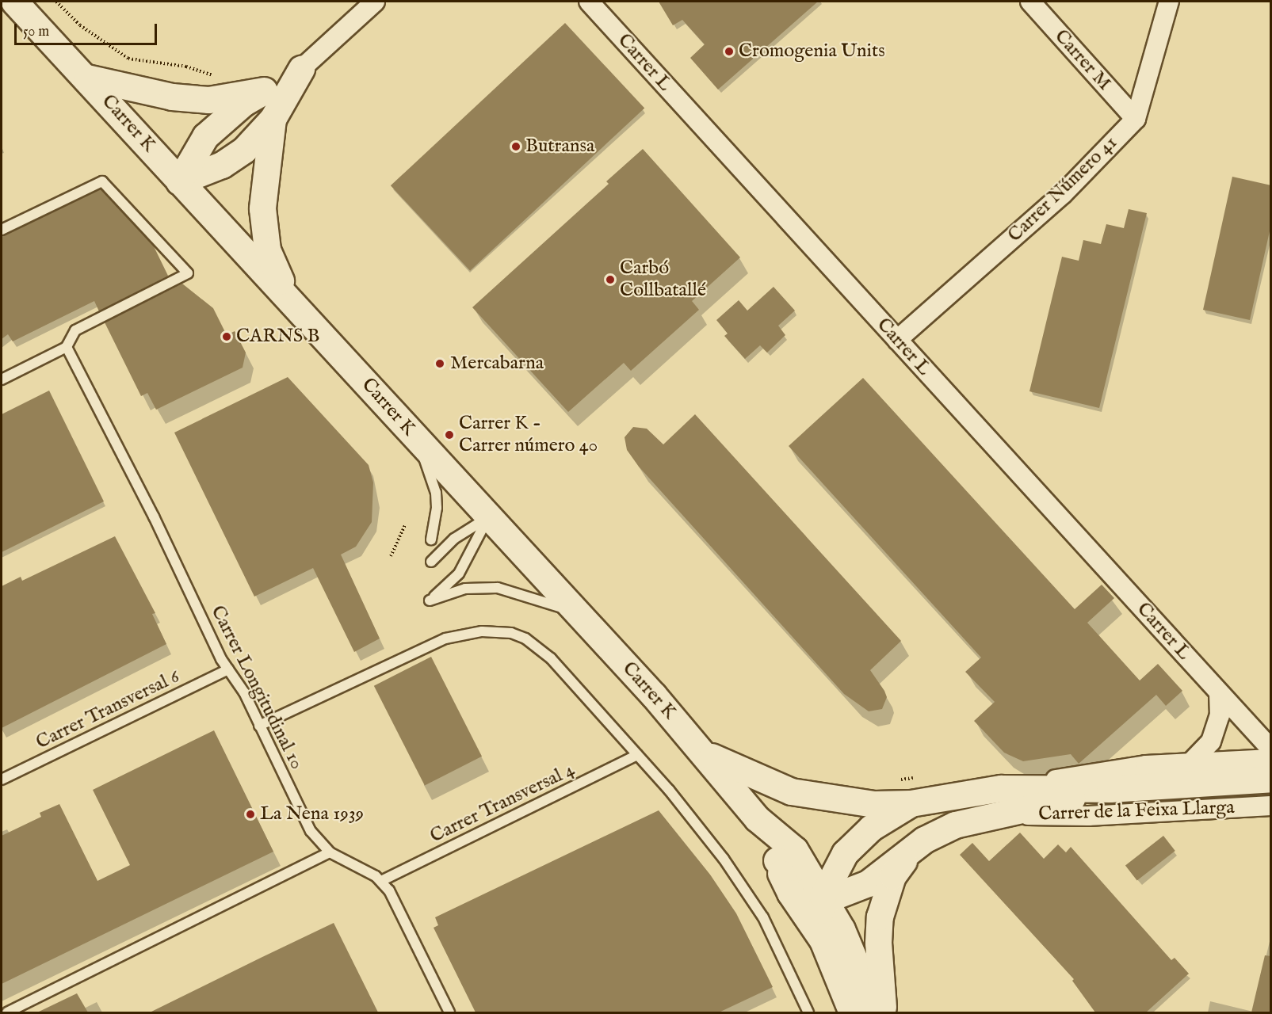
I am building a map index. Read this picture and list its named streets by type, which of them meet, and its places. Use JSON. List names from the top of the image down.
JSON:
{
  "streets": {
    "main road": ["Carrer K", "Carrer de la Feixa Llarga"],
    "street": ["Carrer M", "Carrer L", "Carrer Número 41"],
    "lane": ["Carrer Longitudinal 10", "Carrer Transversal 6", "Carrer Transversal 4"]
  },
  "crossings": [
    ["Carrer M", "Carrer Número 41"],
    ["Carrer L", "Carrer Número 41"],
    ["Carrer K", "Carrer de la Feixa Llarga"],
    ["Carrer Longitudinal 10", "Carrer Transversal 6"],
    ["Carrer Longitudinal 10", "Carrer Transversal 4"]
  ],
  "places": [
    "Cromogenia Units",
    "Butransa",
    "Carbó Collbatallé",
    "CARNS B",
    "Mercabarna",
    "Carrer K - Carrer número 40",
    "La Nena 1939"
  ],
  "scale_bar": "50 m"
}
